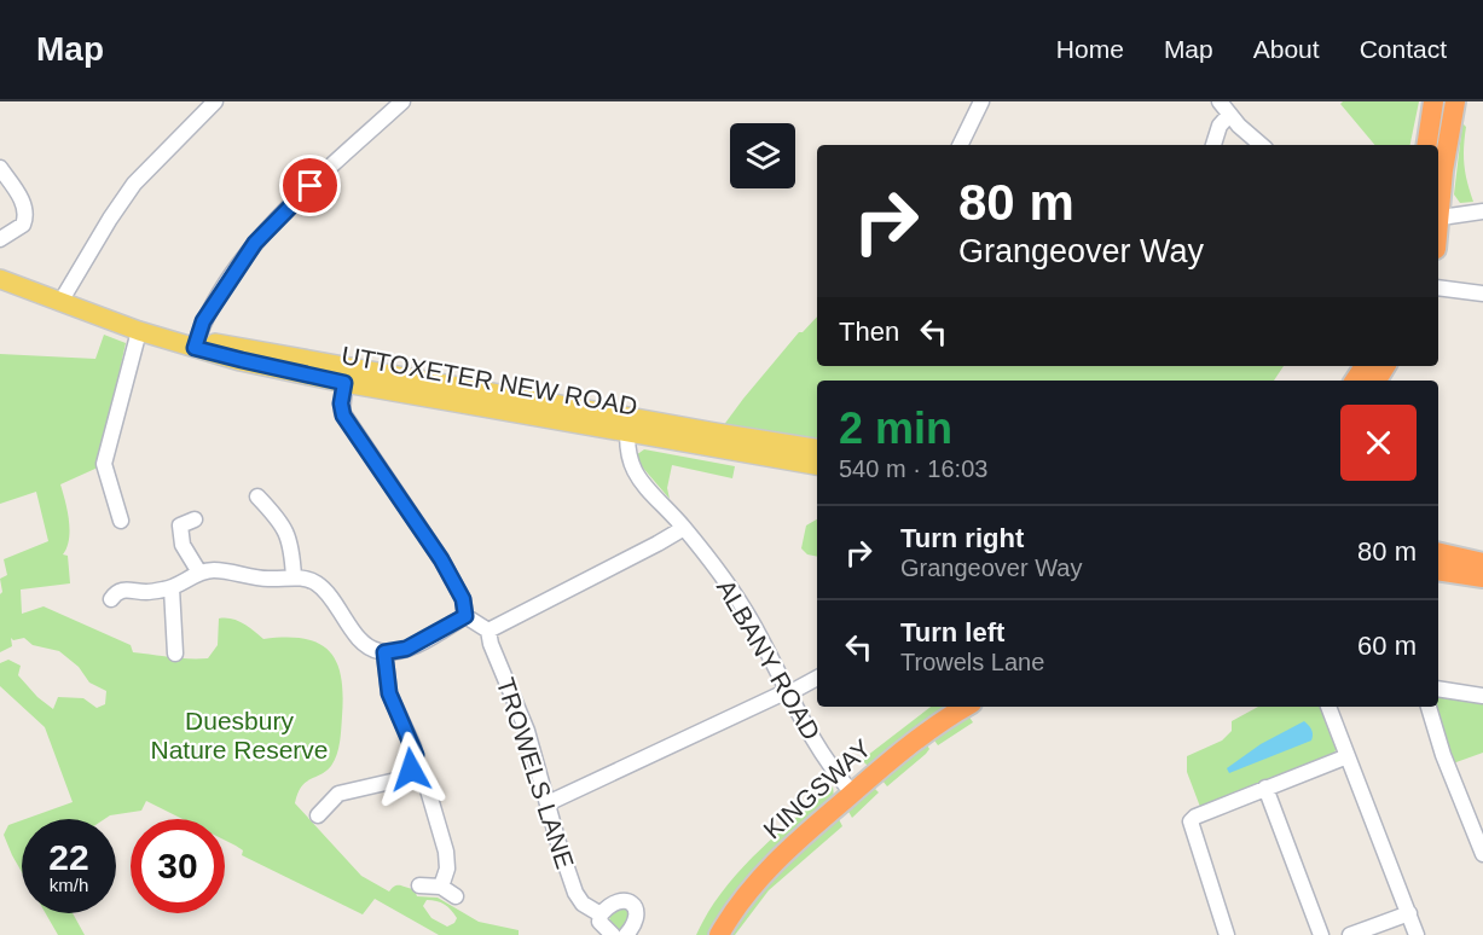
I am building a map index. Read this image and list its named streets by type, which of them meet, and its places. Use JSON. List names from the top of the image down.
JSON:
{
  "streets": {
    "highway": ["KINGSWAY"],
    "main road": ["UTTOXETER NEW ROAD"],
    "street": ["ALBANY ROAD", "TROWELS LANE"]
  },
  "crossings": [
    ["UTTOXETER NEW ROAD", "ALBANY ROAD"],
    ["ALBANY ROAD", "KINGSWAY"]
  ],
  "parks": ["Duesbury Nature Reserve"],
  "page": {
    "header": "Map",
    "nav": [
      "Home",
      "Map",
      "About",
      "Contact"
    ],
    "turn": ["80 m", "Grangeover Way"],
    "then": "Then",
    "heading": ["2 min", "540 m · 16:03"],
    "list": [
      {
        "name": "Turn right",
        "note": "Grangeover Way",
        "value": "80 m"
      },
      {
        "name": "Turn left",
        "note": "Trowels Lane",
        "value": "60 m"
      }
    ],
    "speed": "22 km/h",
    "limit": "30"
  }
}
